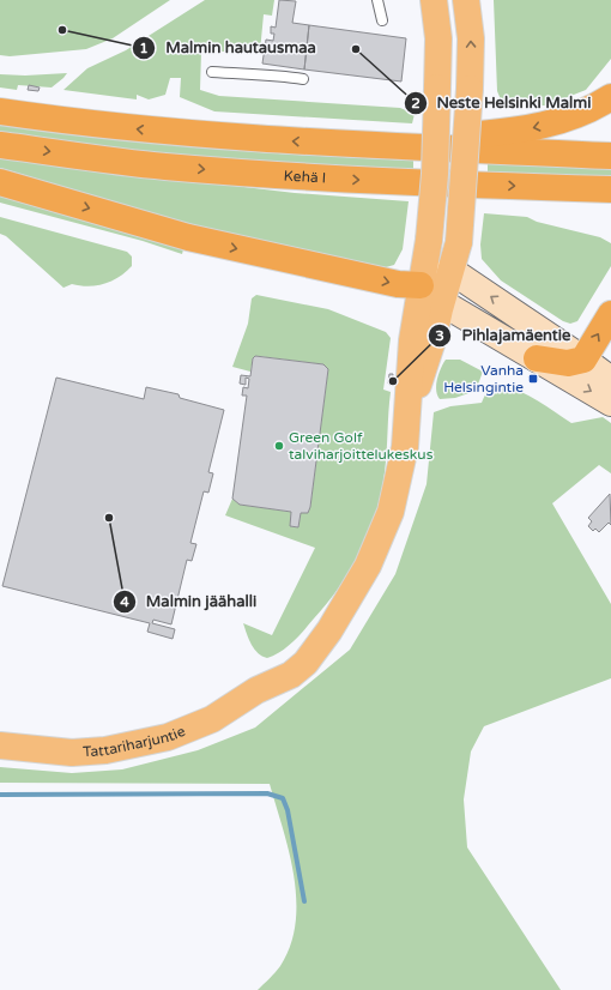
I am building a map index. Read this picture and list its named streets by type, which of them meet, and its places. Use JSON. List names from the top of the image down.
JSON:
{
  "streets": {
    "highway": ["Kehä I"],
    "main road": ["Tattariharjuntie"]
  },
  "places": {
    "other": [
      "Malmin hautausmaa",
      "Neste Helsinki Malmi",
      "Pihlajamäentie",
      "Green Golf talviharjoittelukeskus",
      "Malmin jäähalli"
    ],
    "transit": ["Vanha Helsingintie"]
  }
}
